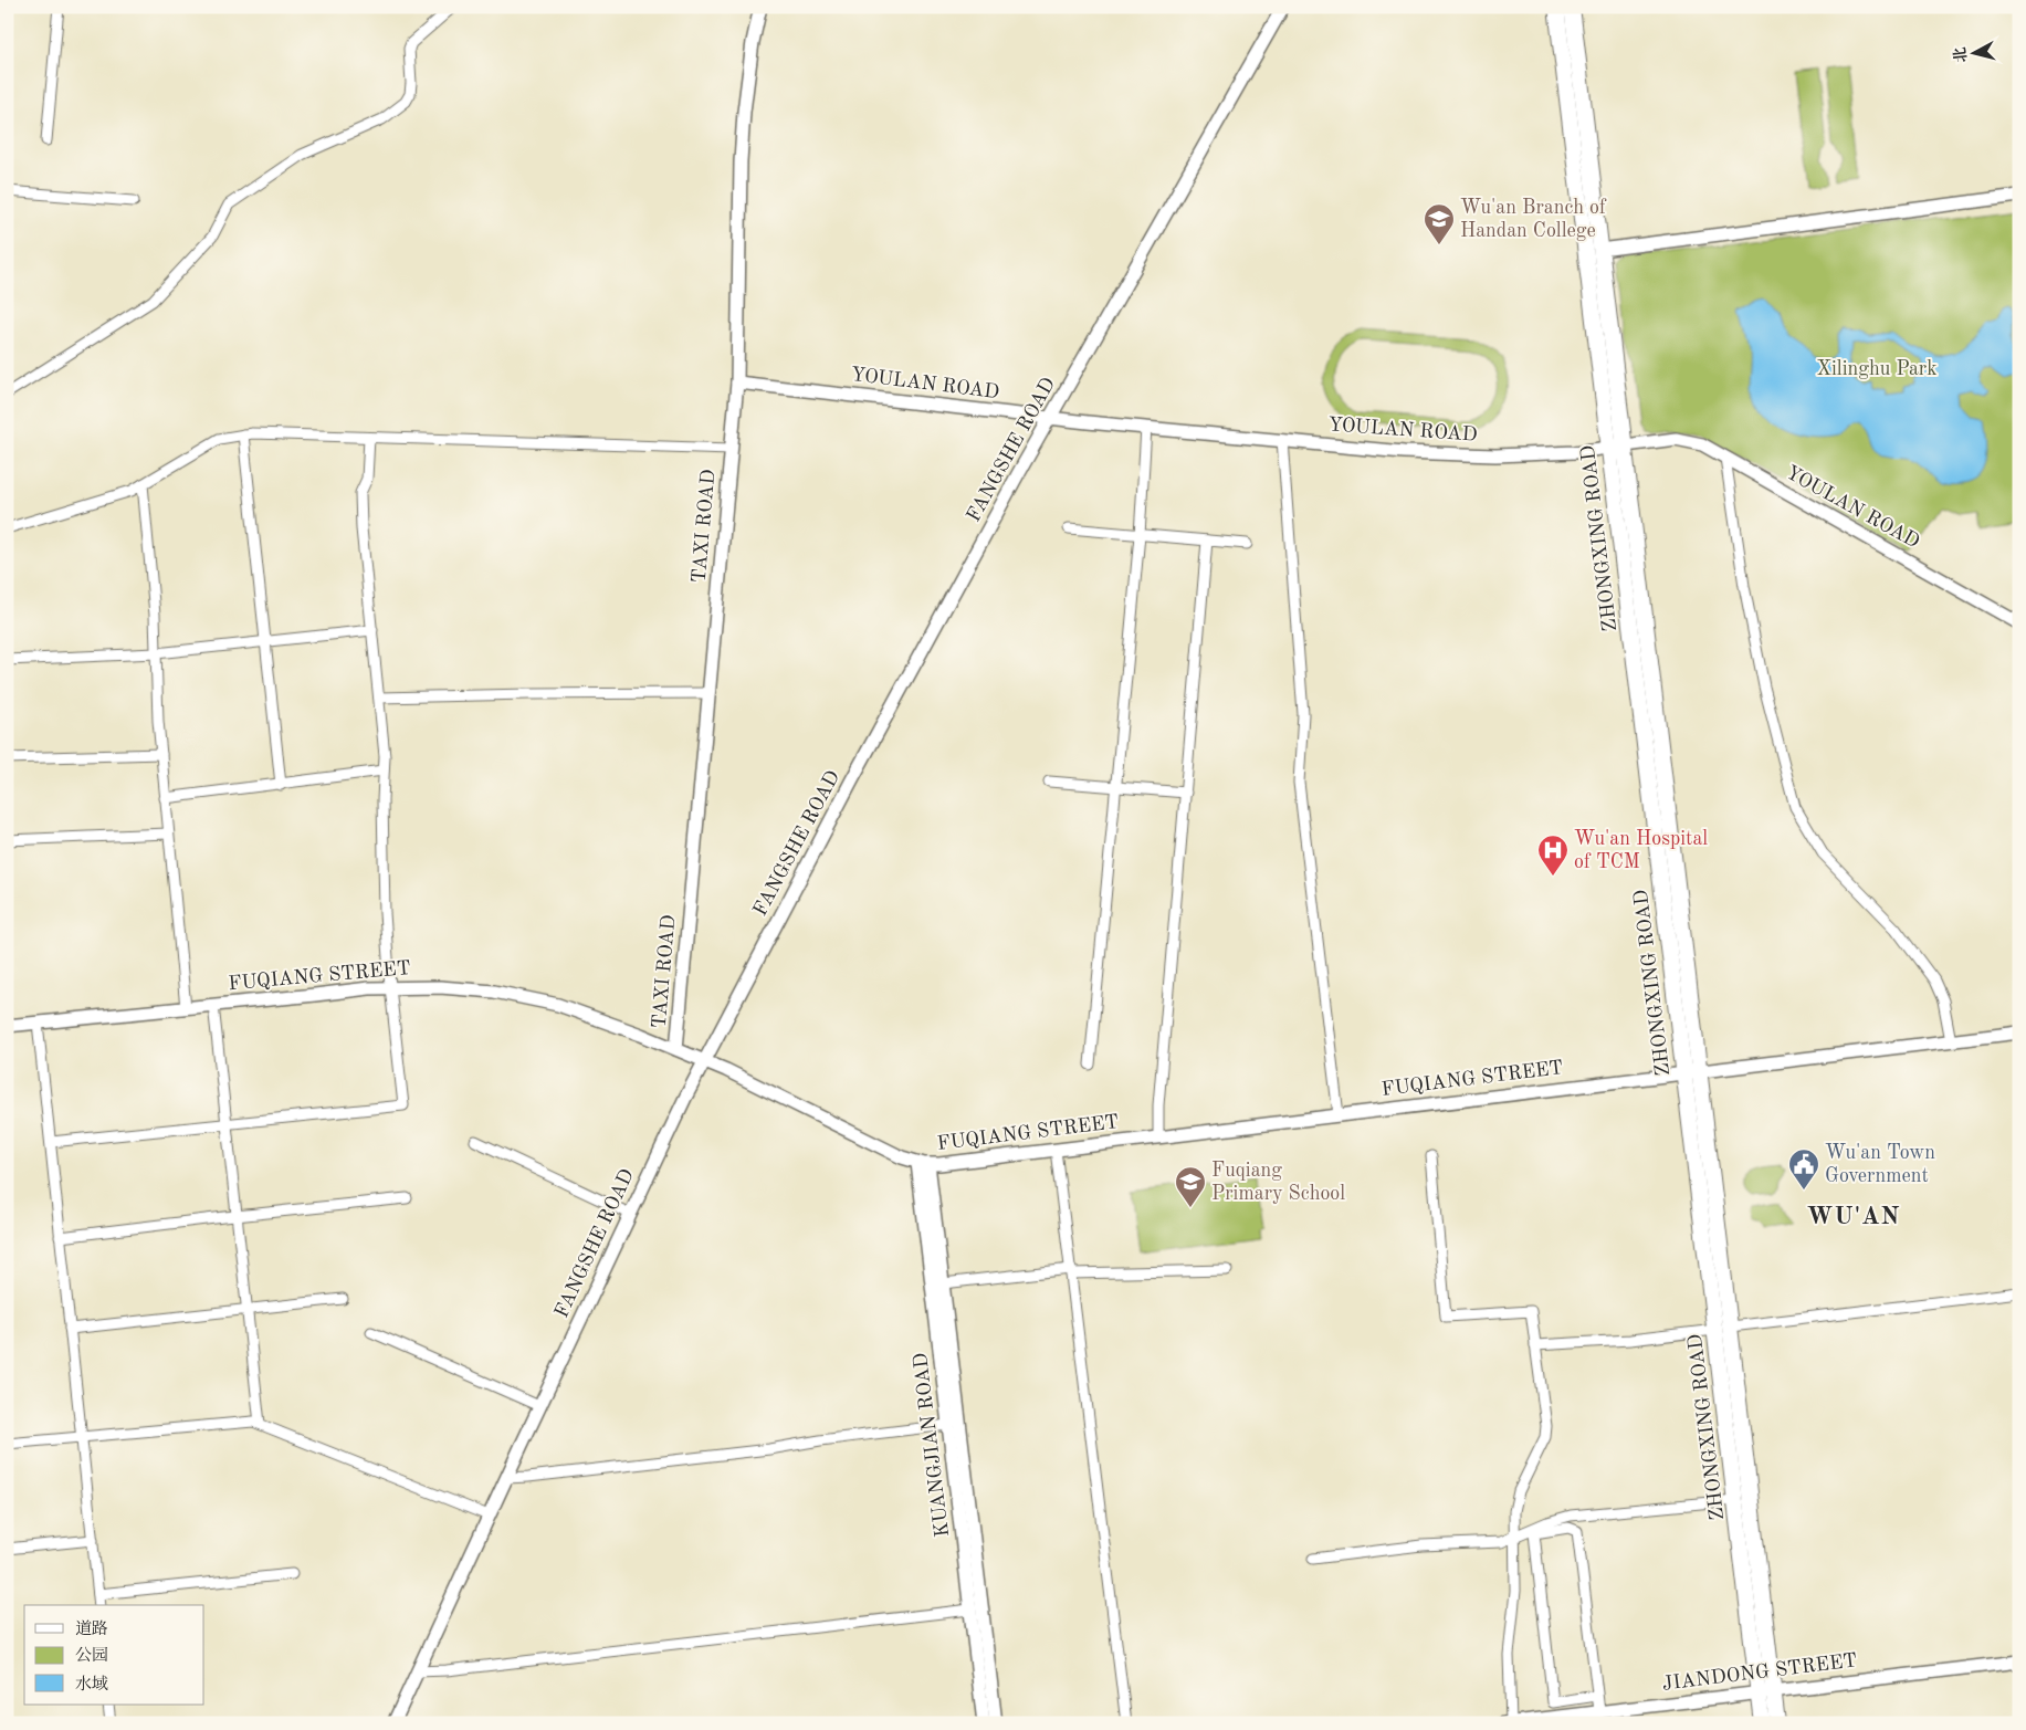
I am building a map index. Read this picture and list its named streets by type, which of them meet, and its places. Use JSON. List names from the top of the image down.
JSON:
{
  "streets": {
    "main road": ["ZHONGXING ROAD"],
    "street": [
      "YOULAN ROAD",
      "FANGSHE ROAD",
      "TAXI ROAD",
      "FUQIANG STREET",
      "KUANGJIAN ROAD",
      "JIANDONG STREET"
    ]
  },
  "crossings": [
    ["YOULAN ROAD", "FANGSHE ROAD"],
    ["YOULAN ROAD", "TAXI ROAD"],
    ["YOULAN ROAD", "ZHONGXING ROAD"],
    ["FANGSHE ROAD", "FUQIANG STREET"],
    ["TAXI ROAD", "FUQIANG STREET"],
    ["ZHONGXING ROAD", "FUQIANG STREET"],
    ["ZHONGXING ROAD", "JIANDONG STREET"],
    ["FUQIANG STREET", "KUANGJIAN ROAD"]
  ],
  "districts": ["WU'AN"],
  "parks": ["Xilinghu Park"],
  "places": {
    "school or university": ["Wu'an Branch of Handan College", "Fuqiang Primary School"],
    "hospital": ["Wu'an Hospital of TCM"],
    "public building": ["Wu'an Town Government"]
  },
  "legend": ["道路", "公园", "水域"],
  "north": "left"
}
